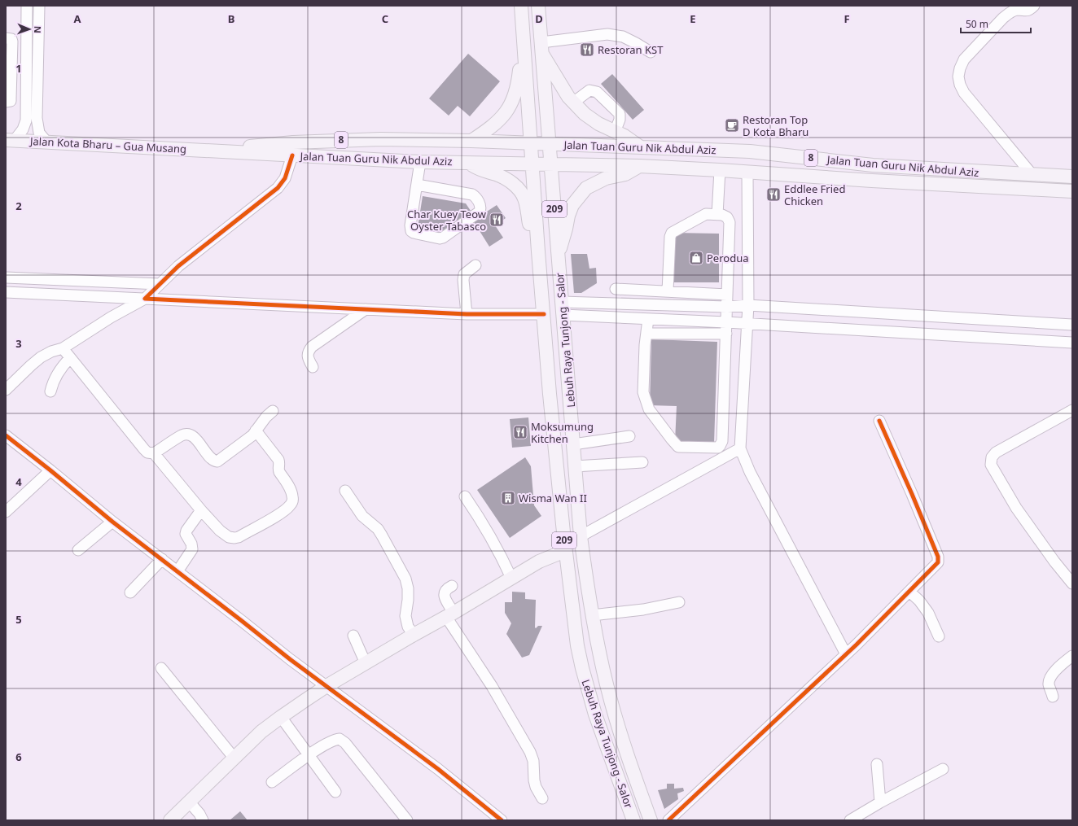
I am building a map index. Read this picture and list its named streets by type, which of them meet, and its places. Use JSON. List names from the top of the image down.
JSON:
{
  "streets": {
    "main road": [
      "8",
      "Jalan Kota Bharu – Gua Musang",
      "Jalan Tuan Guru Nik Abdul Aziz",
      "209",
      "Lebuh Raya Tunjong - Salor"
    ]
  },
  "crossings": [
    ["Jalan Kota Bharu – Gua Musang", "Jalan Tuan Guru Nik Abdul Aziz"],
    ["Jalan Tuan Guru Nik Abdul Aziz", "Lebuh Raya Tunjong - Salor"]
  ],
  "places": {
    "restaurant": [
      "Restoran KST",
      "Eddlee Fried Chicken",
      "Char Kuey Teow Oyster Tabasco",
      "Moksumung Kitchen"
    ],
    "cafe": ["Restoran Top D Kota Bharu"],
    "shop": ["Perodua"],
    "building": ["Wisma Wan II"]
  },
  "scale_bar": "50 m",
  "north": "right",
  "grid": {
    "columns": [
      "A",
      "B",
      "C",
      "D",
      "E",
      "F"
    ],
    "rows": [
      "1",
      "2",
      "3",
      "4",
      "5",
      "6"
    ]
  }
}
